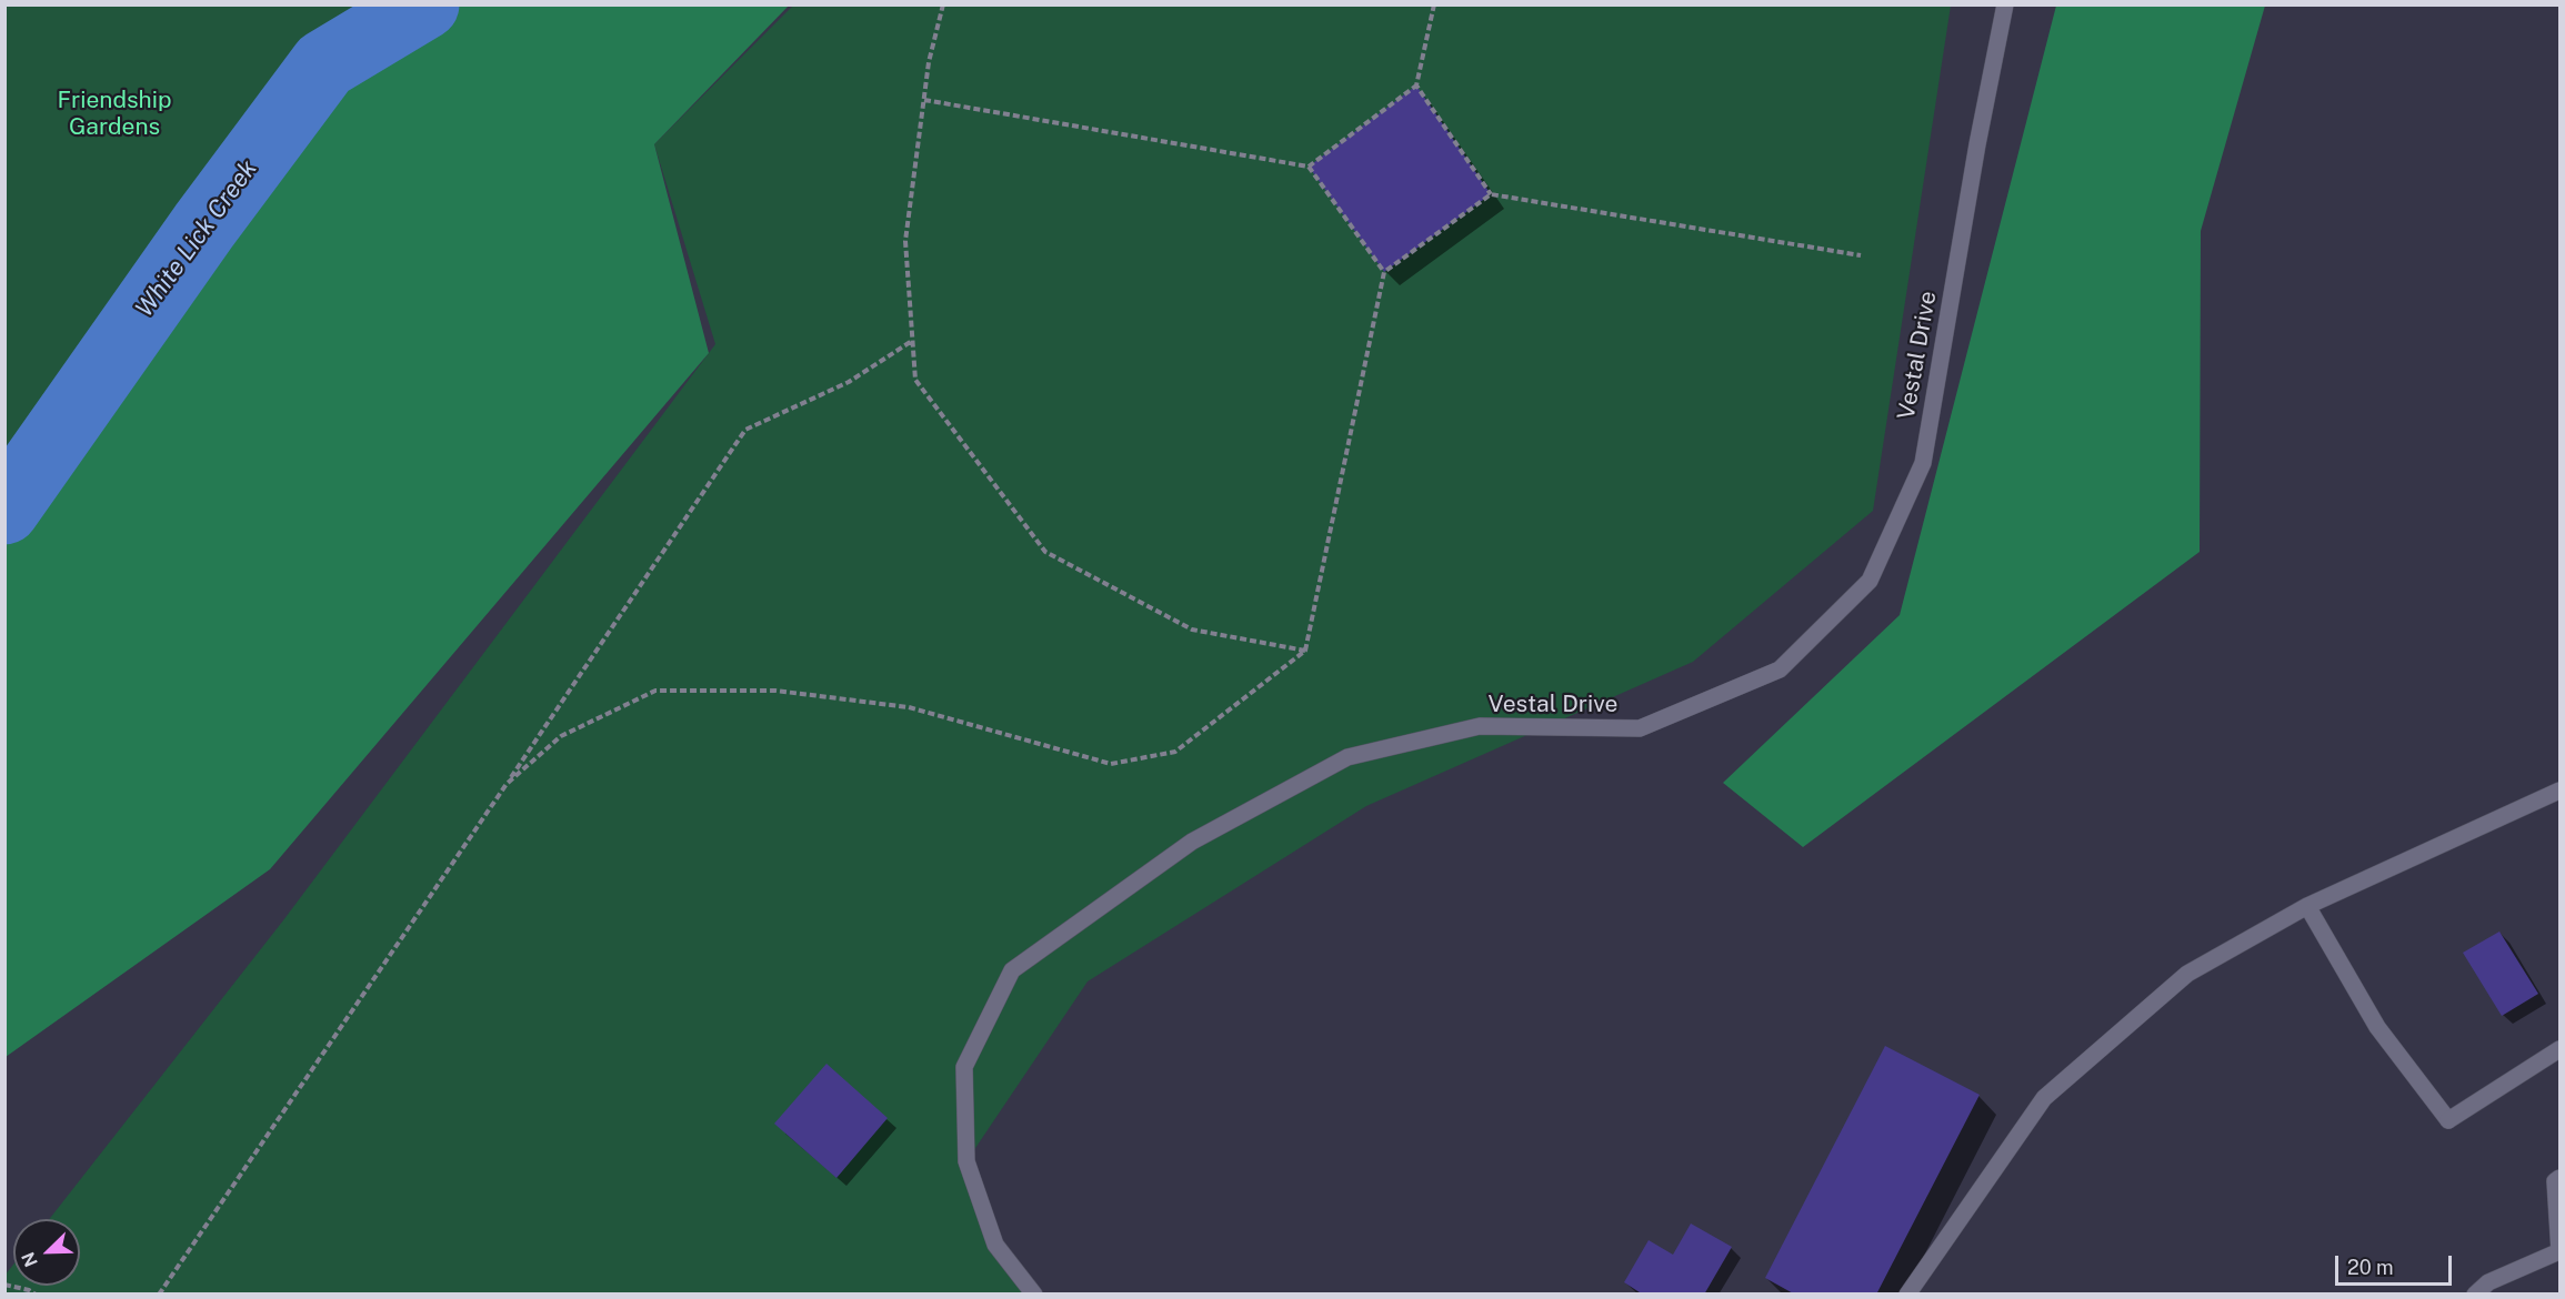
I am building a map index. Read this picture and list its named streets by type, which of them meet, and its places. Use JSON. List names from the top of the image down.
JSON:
{
  "streets": {
    "street": ["Vestal Drive"]
  },
  "water": ["White Lick Creek"],
  "parks": ["Friendship Gardens"],
  "scale_bar": "20 m",
  "north": "bottom left"
}
